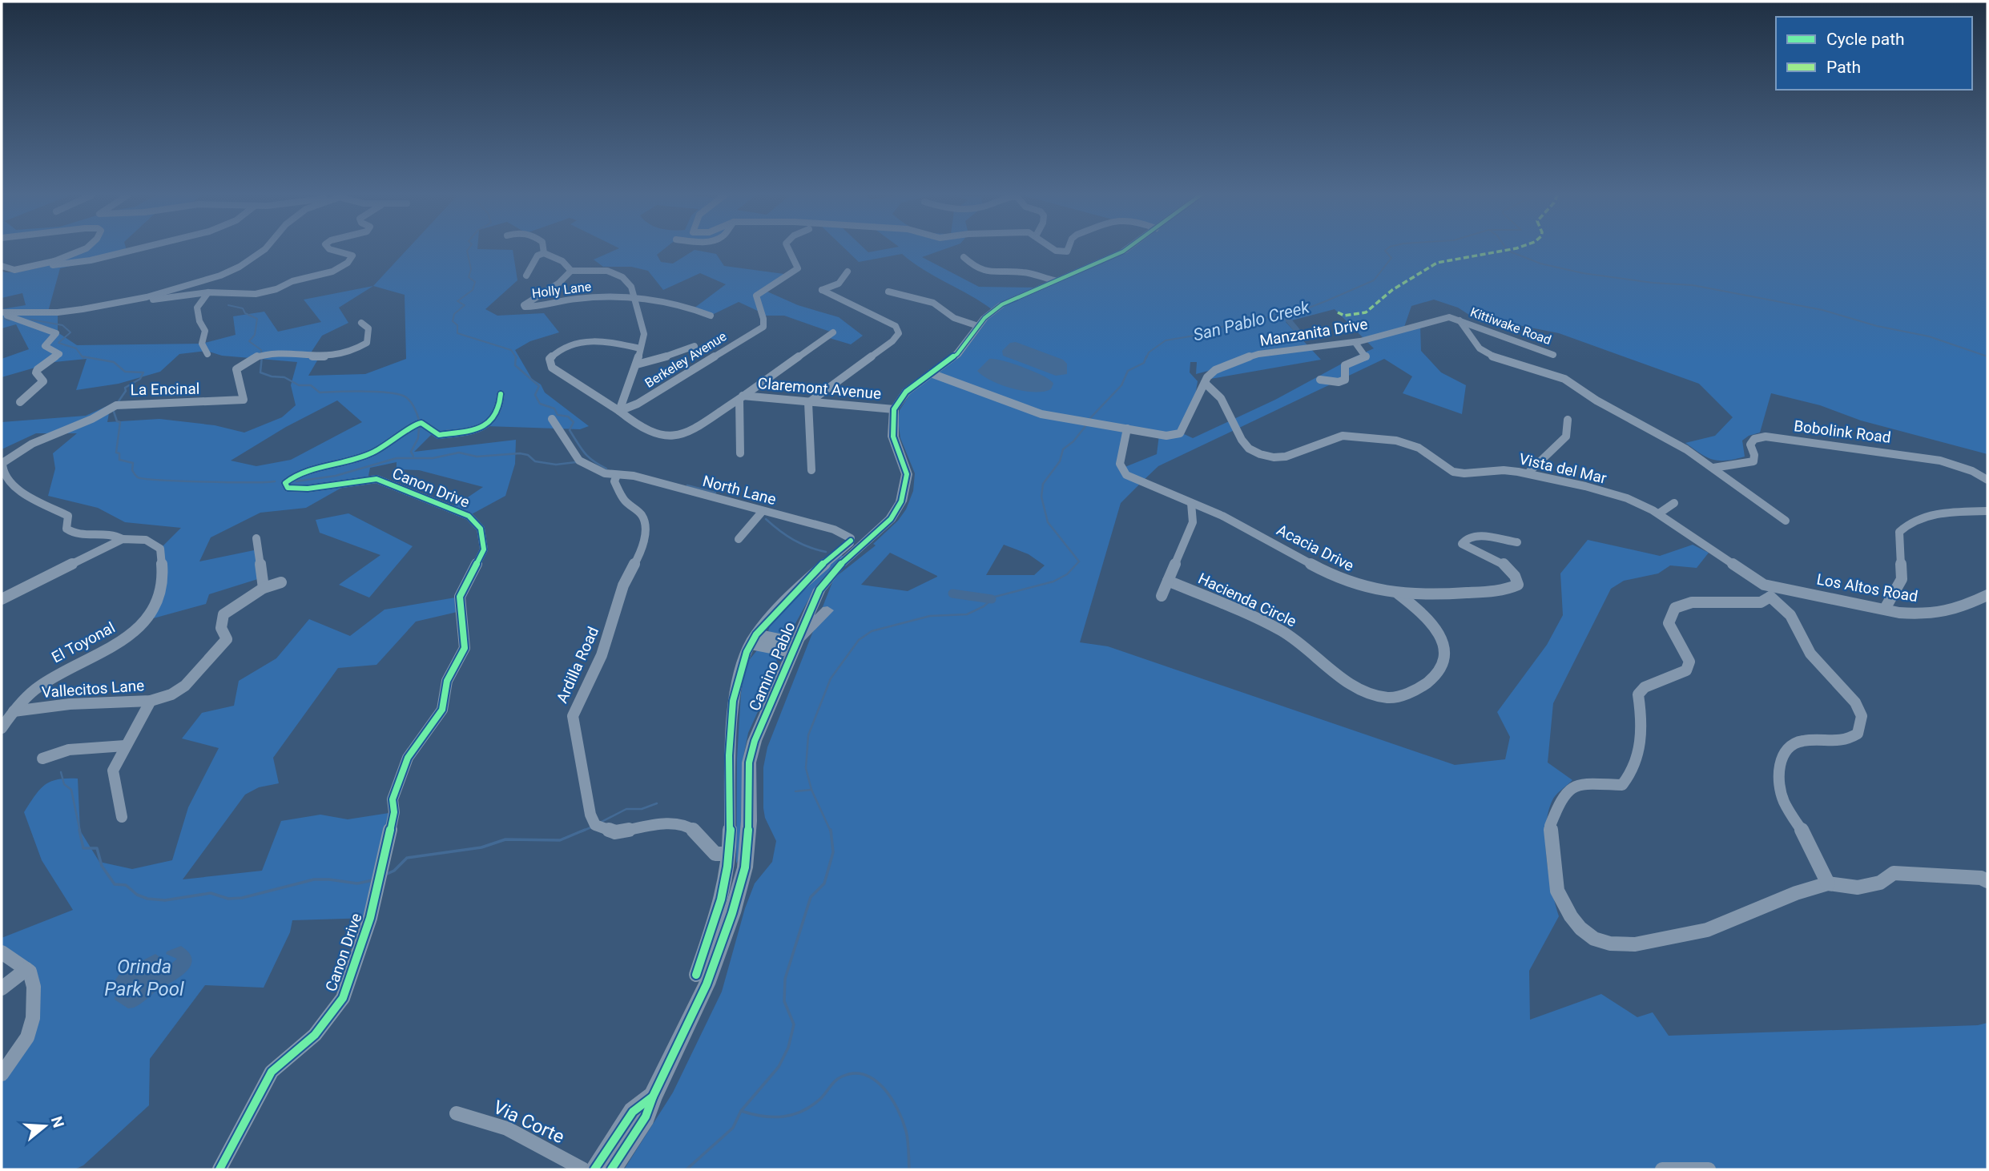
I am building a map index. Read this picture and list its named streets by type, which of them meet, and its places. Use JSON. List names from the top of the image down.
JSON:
{
  "streets": {
    "main road": ["Camino Pablo"],
    "street": [
      "Holly Lane",
      "Kittiwake Road",
      "Manzanita Drive",
      "Berkeley Avenue",
      "Claremont Avenue",
      "La Encinal",
      "Bobolink Road",
      "Vista del Mar",
      "Canon Drive",
      "North Lane",
      "Acacia Drive",
      "Los Altos Road",
      "Hacienda Circle",
      "El Toyonal",
      "Ardilla Road",
      "Vallecitos Lane",
      "Via Corte"
    ]
  },
  "crossings": [
    ["Kittiwake Road", "Manzanita Drive"],
    ["Manzanita Drive", "Vista del Mar"],
    ["Manzanita Drive", "Acacia Drive"],
    ["Berkeley Avenue", "Claremont Avenue"],
    ["Claremont Avenue", "Camino Pablo"],
    ["La Encinal", "El Toyonal"],
    ["Vista del Mar", "Los Altos Road"],
    ["North Lane", "Ardilla Road"],
    ["North Lane", "Camino Pablo"],
    ["Acacia Drive", "Hacienda Circle"],
    ["El Toyonal", "Vallecitos Lane"],
    ["Ardilla Road", "Camino Pablo"]
  ],
  "water": ["San Pablo Creek", "Orinda Park Pool"],
  "legend": ["Cycle path", "Path"],
  "north": "right"
}
